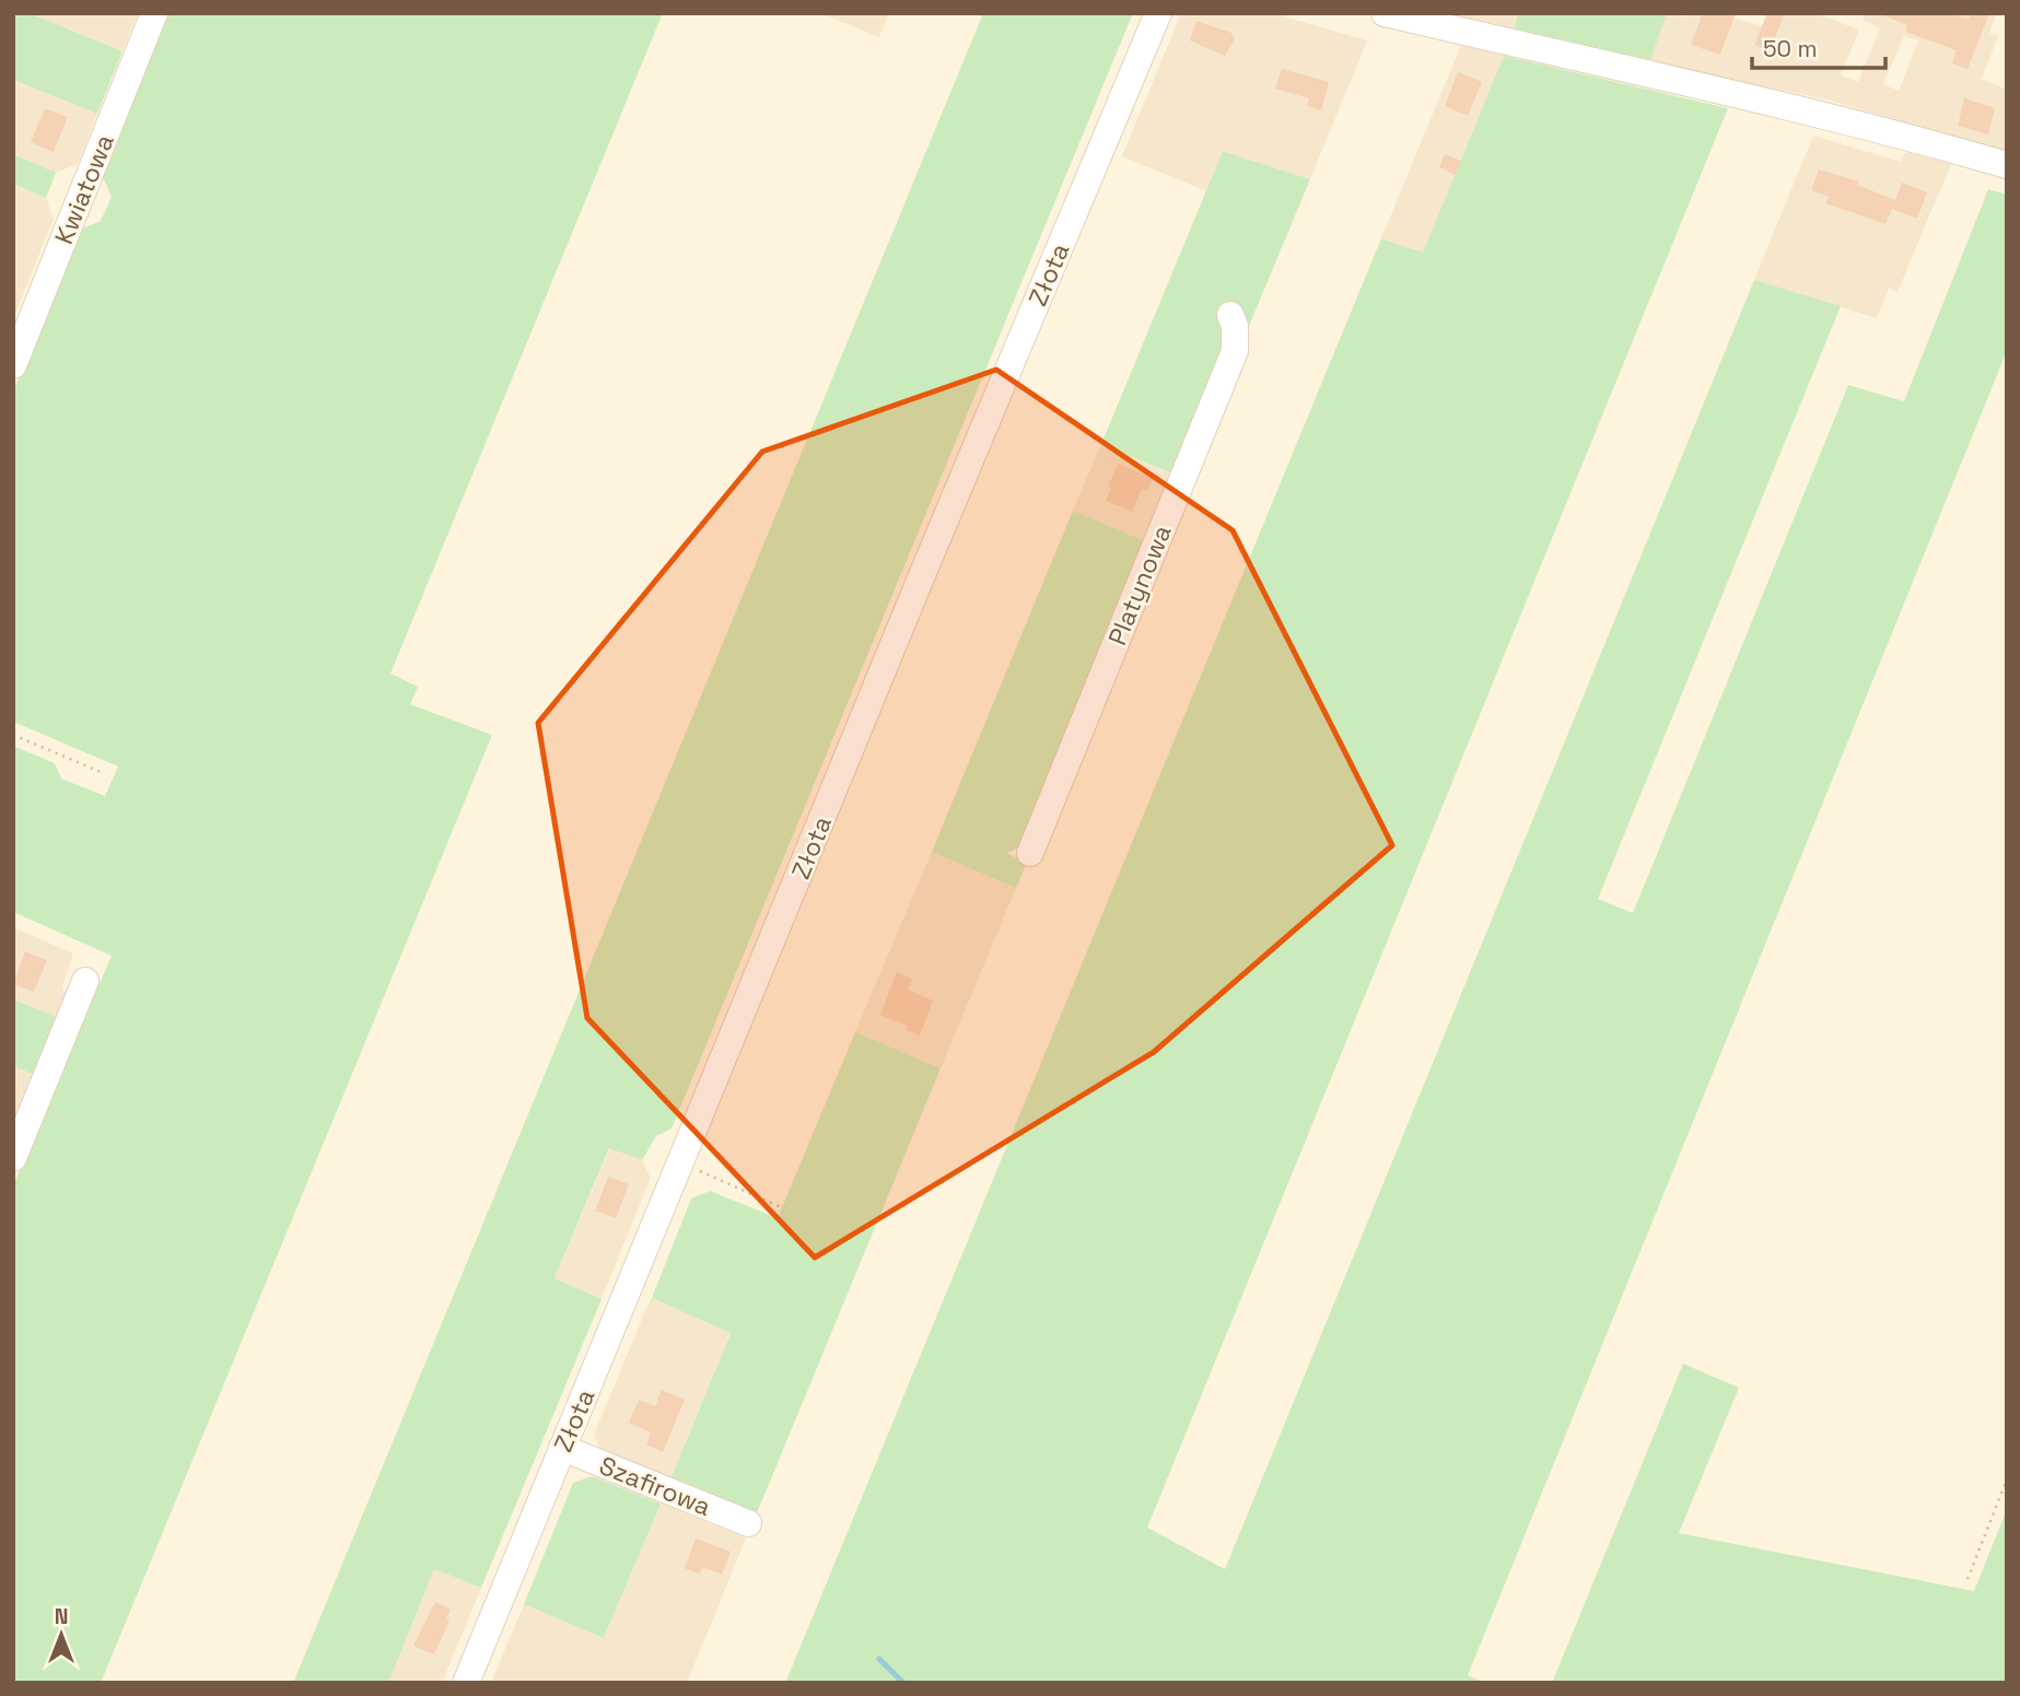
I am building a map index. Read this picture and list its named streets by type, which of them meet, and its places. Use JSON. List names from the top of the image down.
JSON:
{
  "streets": {
    "street": [
      "Kwiatowa",
      "Złota",
      "Platynowa",
      "Szafirowa"
    ]
  },
  "crossings": [
    ["Złota", "Szafirowa"]
  ],
  "scale_bar": "50 m",
  "north": "top"
}
